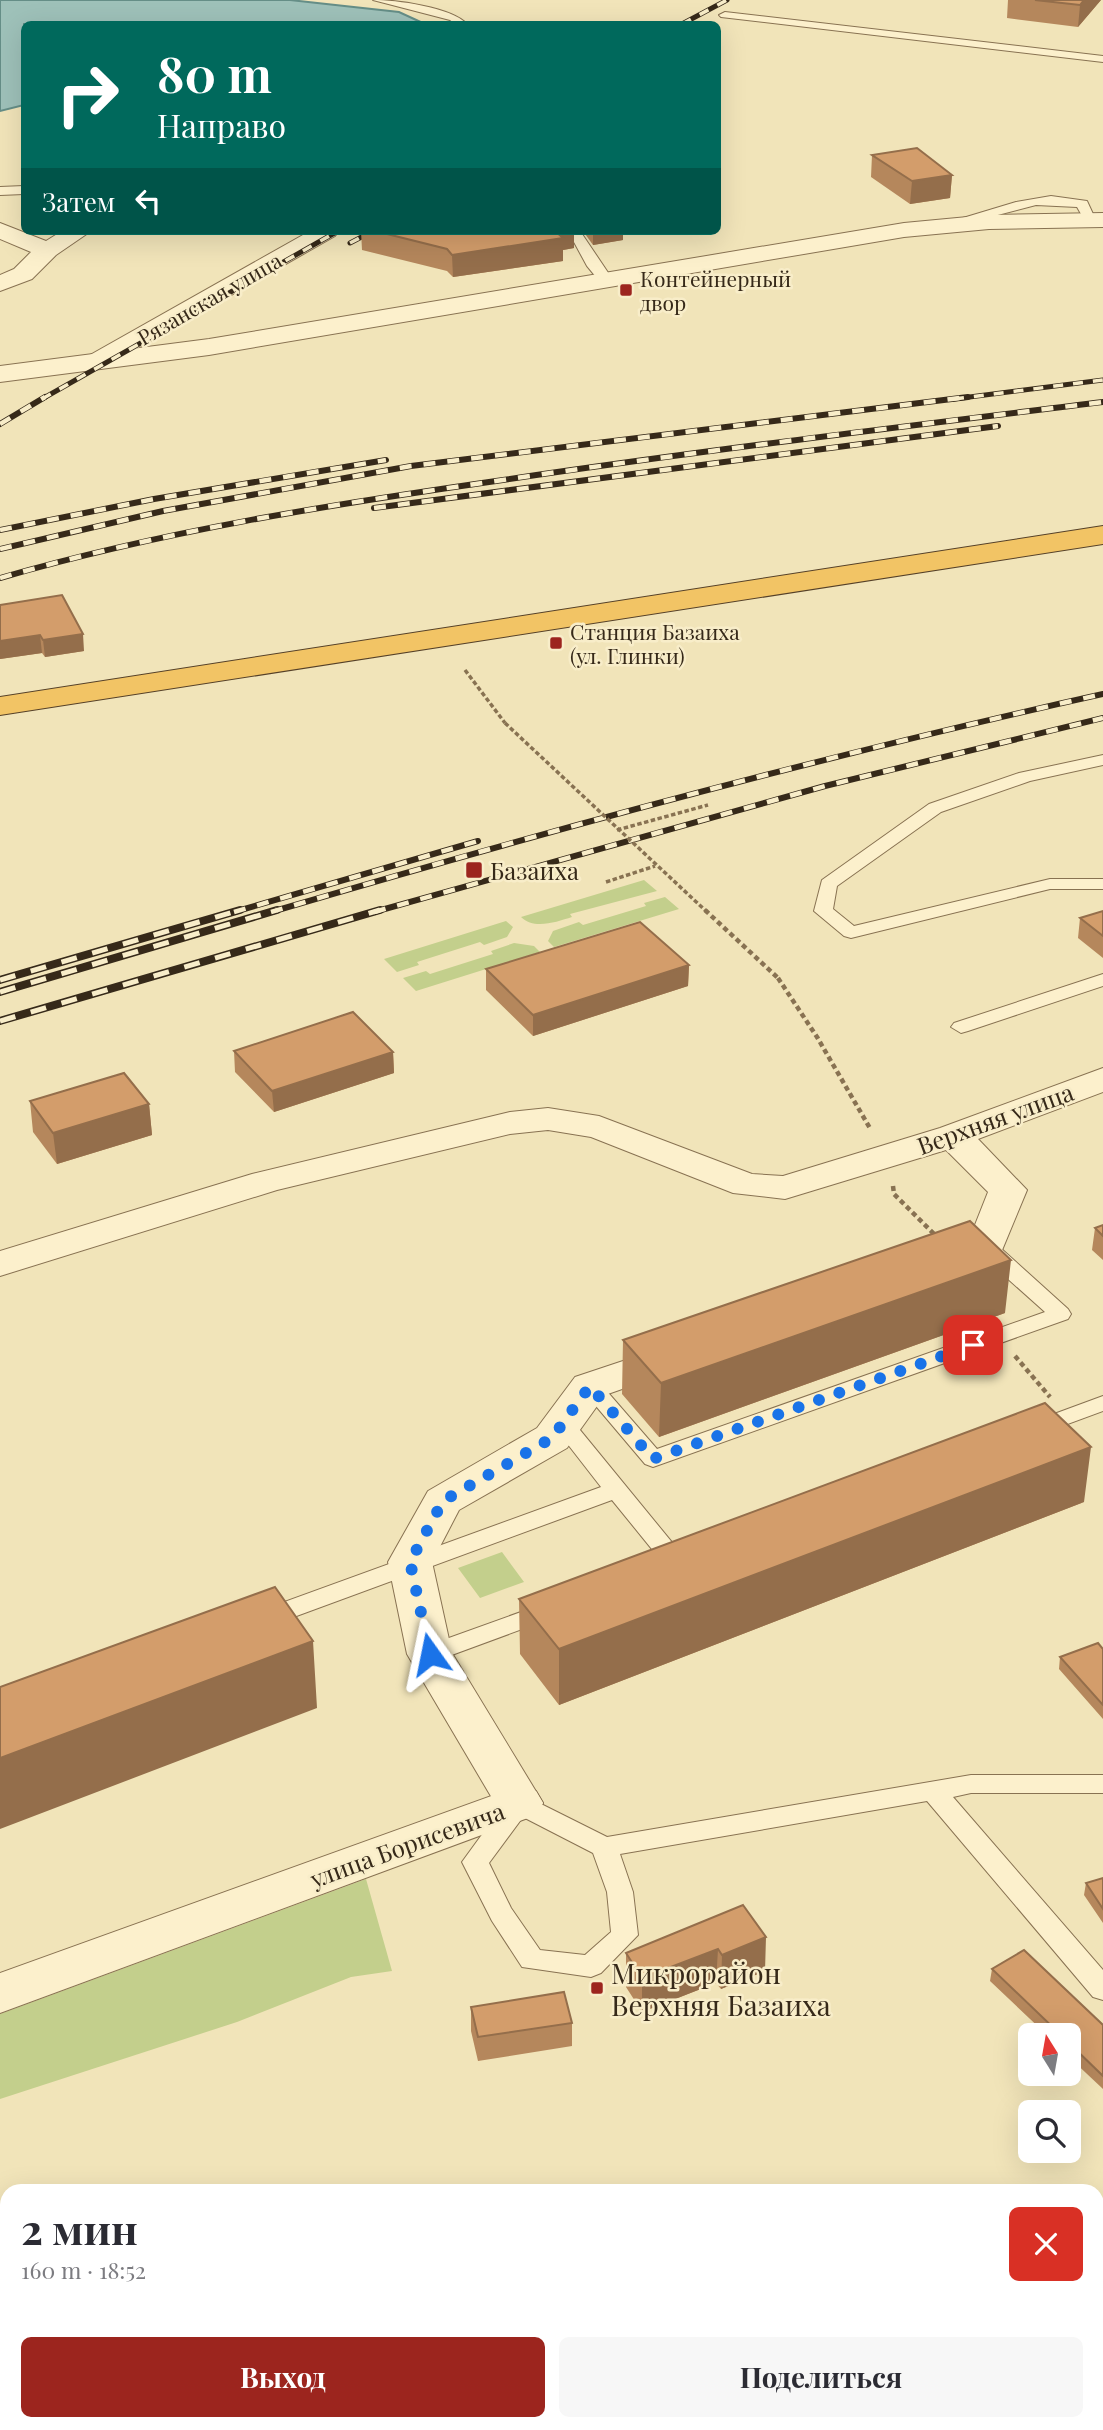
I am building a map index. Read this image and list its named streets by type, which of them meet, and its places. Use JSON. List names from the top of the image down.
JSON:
{
  "streets": {
    "street": ["Рязанская улица", "Верхняя улица", "улица Борисевича"]
  },
  "places": {
    "transit": [
      "Контейнерный двор",
      "Станция Базаиха (ул. Глинки)",
      "Базаиха",
      "Микрорайон Верхняя Базаиха"
    ]
  },
  "north": "top",
  "page": {
    "turn": ["80 m", "Направо"],
    "then": "Затем",
    "heading": ["2 мин", "160 m · 18:52"],
    "buttons": ["Выход", "Поделиться"]
  }
}
